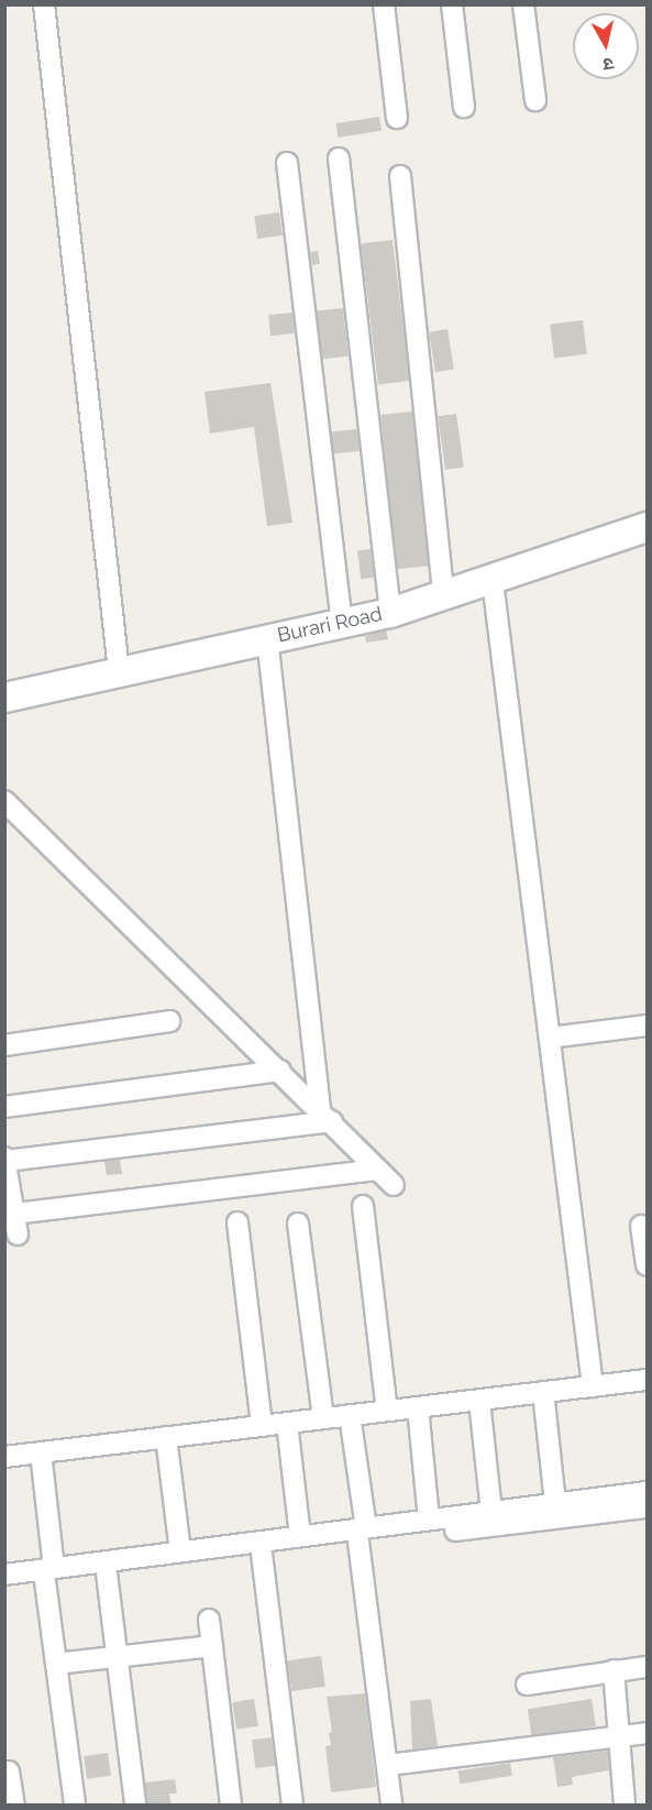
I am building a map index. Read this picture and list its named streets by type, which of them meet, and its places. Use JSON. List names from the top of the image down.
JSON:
{
  "streets": {
    "main road": ["Burari Road"]
  },
  "north": "bottom"
}
